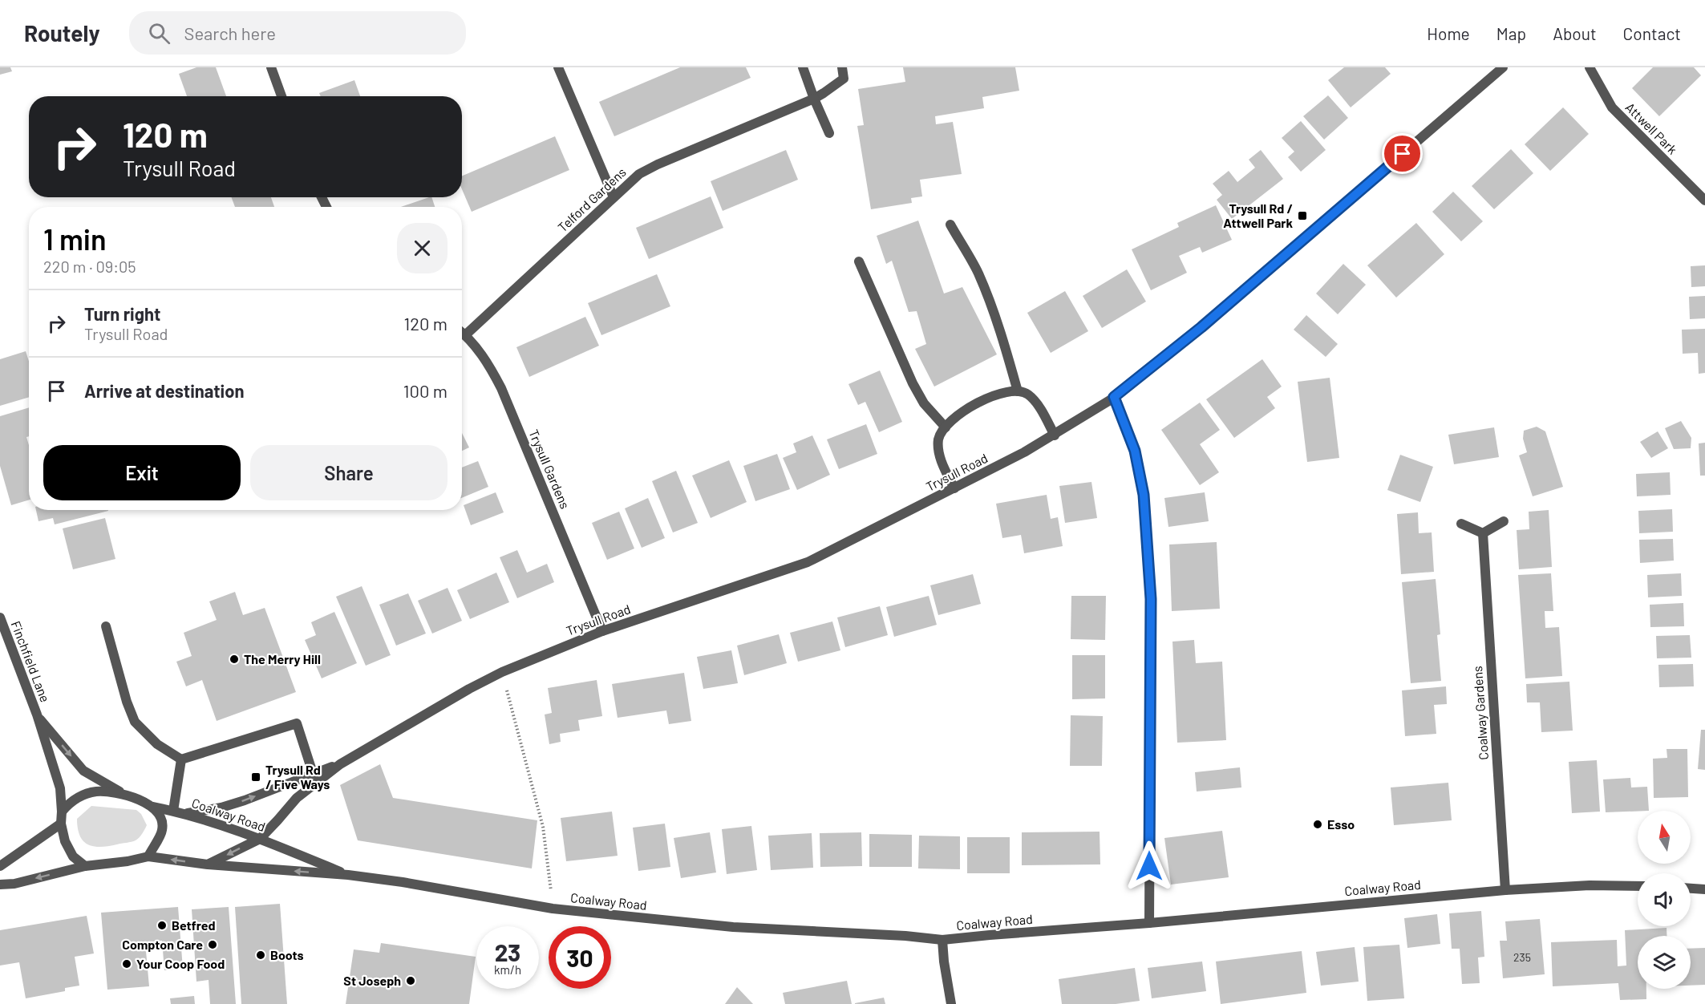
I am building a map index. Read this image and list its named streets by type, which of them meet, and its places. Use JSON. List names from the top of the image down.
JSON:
{
  "streets": {
    "street": [
      "Attwell Park",
      "Telford Gardens",
      "Trysull Gardens",
      "Trysull Road",
      "Finchfield Lane",
      "Coalway Gardens",
      "Coalway Road"
    ]
  },
  "crossings": [
    ["Telford Gardens", "Trysull Gardens"],
    ["Trysull Gardens", "Trysull Road"],
    ["Trysull Road", "Coalway Road"],
    ["Finchfield Lane", "Coalway Road"],
    ["Coalway Gardens", "Coalway Road"]
  ],
  "places": {
    "transit": ["Trysull Rd / Attwell Park", "Trysull Rd / Five Ways"],
    "other": [
      "The Merry Hill",
      "Esso",
      "Betfred",
      "Compton Care",
      "Boots",
      "Your Coop Food",
      "St Joseph"
    ]
  },
  "house_numbers": ["235"],
  "north": "top",
  "page": {
    "header": "Routely",
    "search": "Search here",
    "nav": [
      "Home",
      "Map",
      "About",
      "Contact"
    ],
    "turn": ["120 m", "Trysull Road"],
    "heading": ["1 min", "220 m · 09:05"],
    "list": [
      {
        "name": "Turn right",
        "note": "Trysull Road",
        "value": "120 m"
      },
      {
        "name": "Arrive at destination",
        "value": "100 m"
      }
    ],
    "buttons": ["Exit", "Share"],
    "speed": "23 km/h",
    "limit": "30"
  }
}
